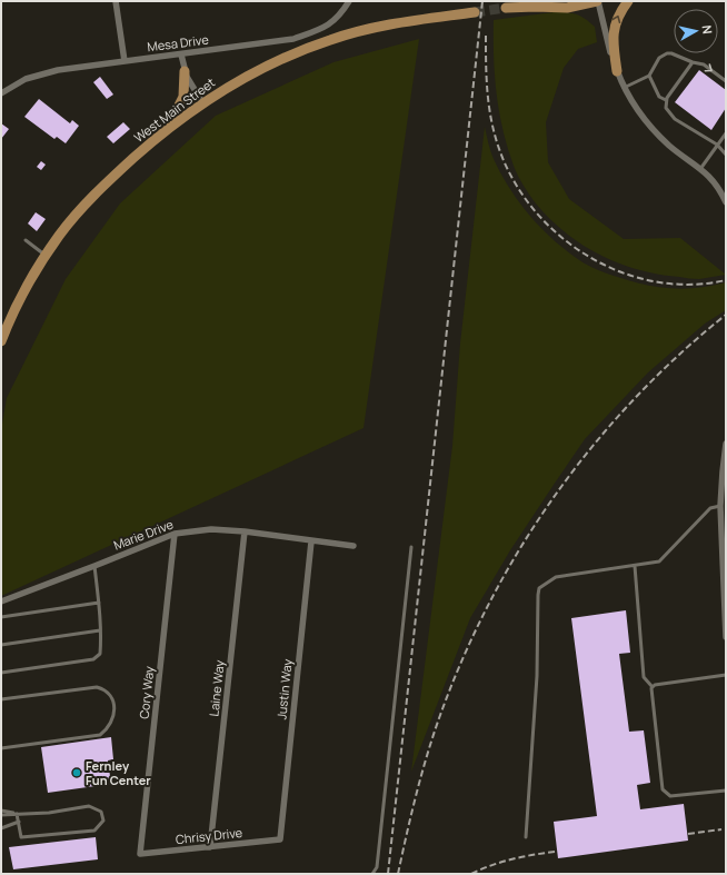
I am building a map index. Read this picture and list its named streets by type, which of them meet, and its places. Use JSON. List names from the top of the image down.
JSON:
{
  "streets": {
    "main road": ["West Main Street"],
    "street": [
      "Mesa Drive",
      "Marie Drive",
      "Laine Way",
      "Justin Way",
      "Cory Way",
      "Chrisy Drive"
    ]
  },
  "crossings": [
    ["Marie Drive", "Laine Way"],
    ["Marie Drive", "Justin Way"],
    ["Marie Drive", "Cory Way"],
    ["Laine Way", "Chrisy Drive"],
    ["Justin Way", "Chrisy Drive"],
    ["Cory Way", "Chrisy Drive"]
  ],
  "places": ["Fernley Fun Center"],
  "north": "right"
}
